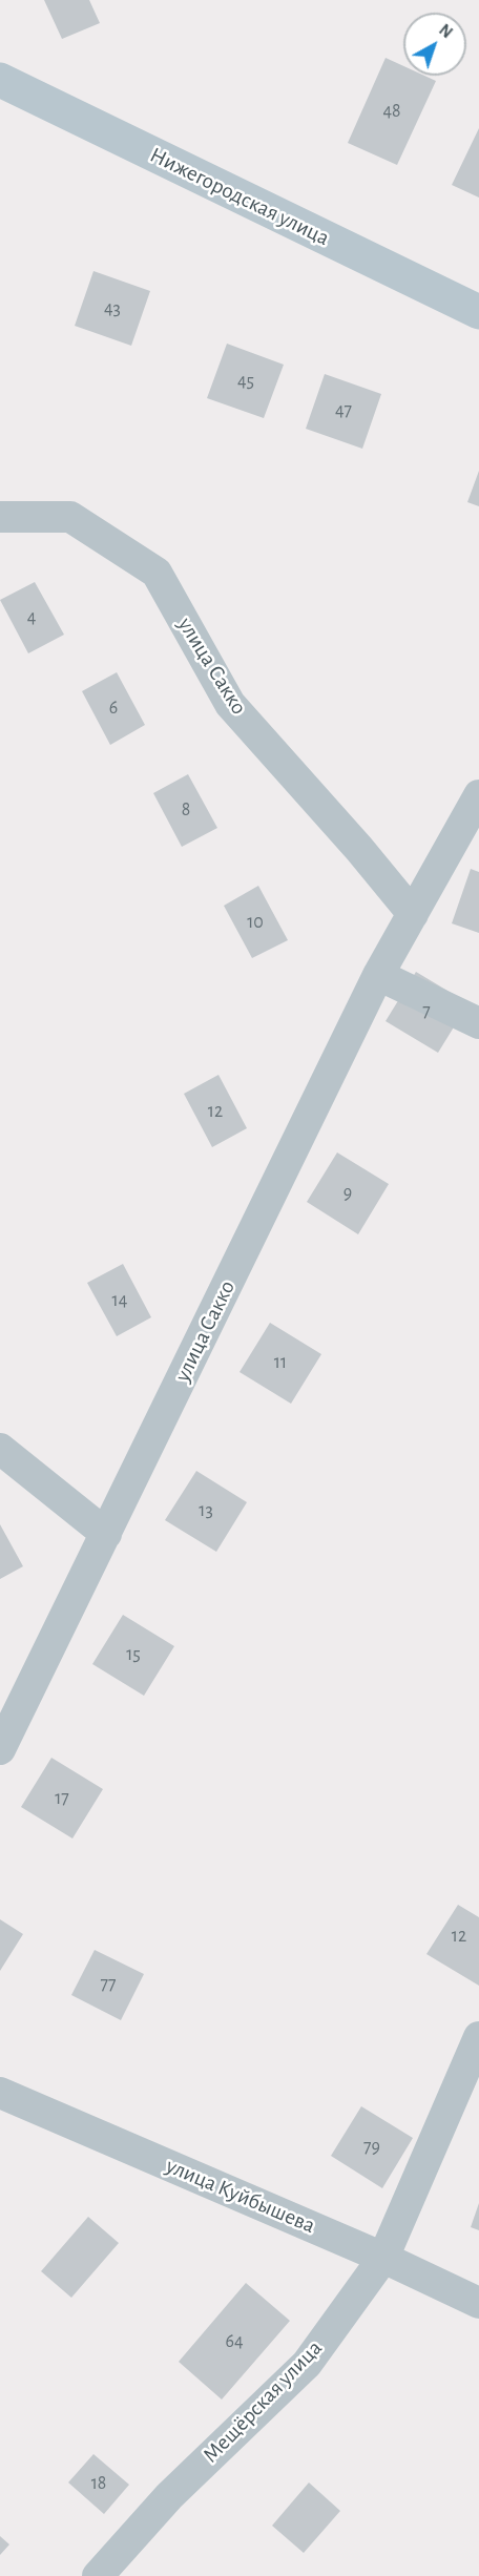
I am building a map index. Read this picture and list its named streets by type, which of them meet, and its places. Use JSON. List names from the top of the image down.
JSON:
{
  "streets": {
    "main road": ["Нижегородская улица"],
    "street": ["улица Сакко", "улица Куйбышева", "Мещёрская улица"]
  },
  "crossings": [
    ["улица Куйбышева", "Мещёрская улица"]
  ],
  "house_numbers": [
    "48",
    "43",
    "45",
    "47",
    "4",
    "6",
    "8",
    "10",
    "7",
    "12",
    "9",
    "14",
    "11",
    "13",
    "15",
    "17",
    "12",
    "77",
    "79",
    "64",
    "18"
  ],
  "north": "top right"
}
